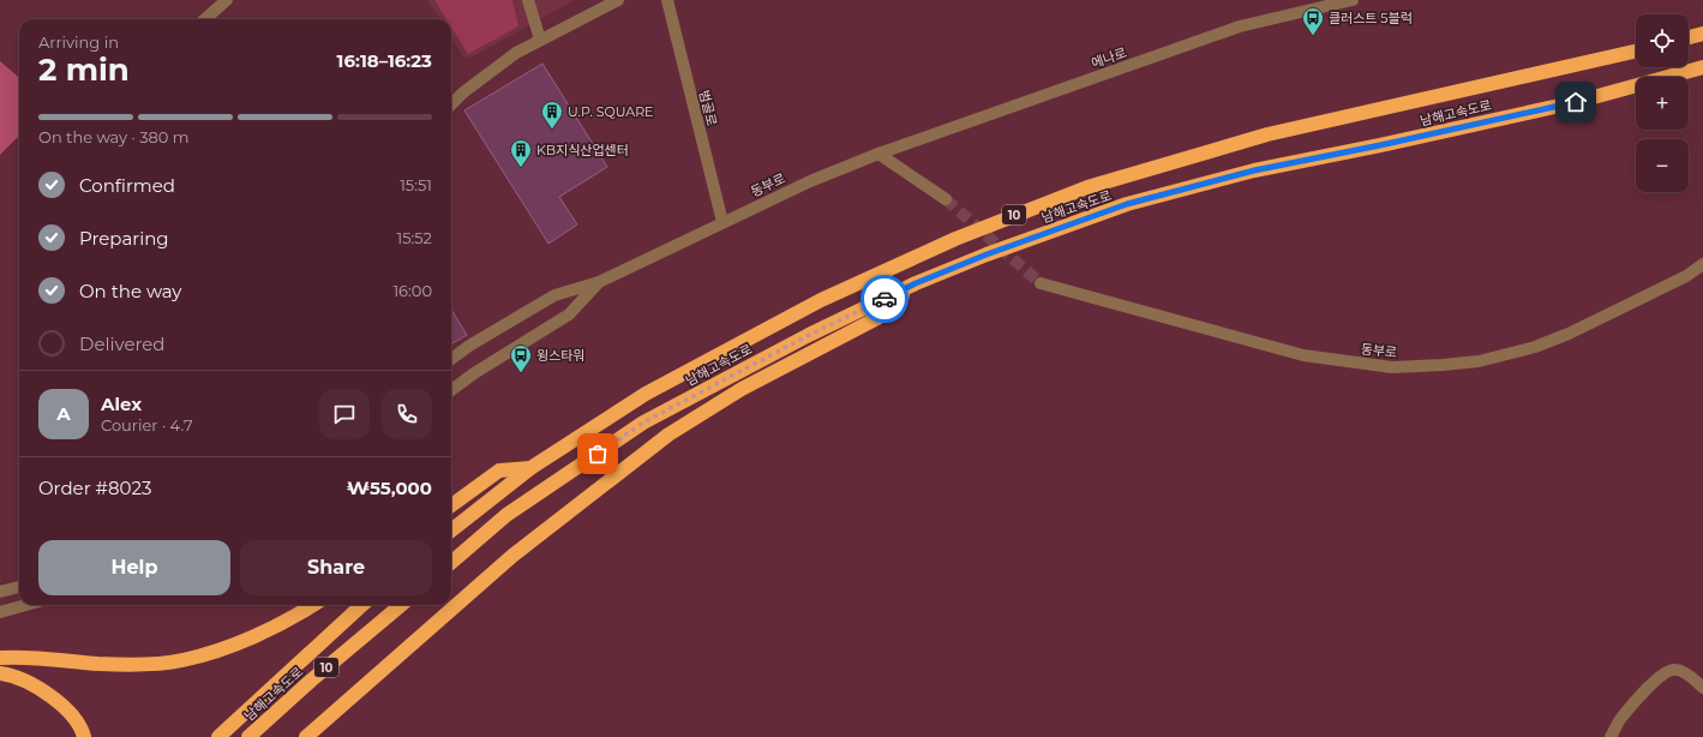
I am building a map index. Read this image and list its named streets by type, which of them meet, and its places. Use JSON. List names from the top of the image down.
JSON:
{
  "streets": {
    "highway": ["남해고속도로", "10"],
    "street": ["에나로", "범골로", "동부로"]
  },
  "crossings": [
    ["에나로", "동부로"],
    ["범골로", "동부로"]
  ],
  "places": {
    "bus stop": ["클러스트 5블럭", "윙스타워"],
    "building": ["U.P. SQUARE", "KB지식산업센터"]
  },
  "page": {
    "map_buttons": ["+", "−"],
    "heading": ["2 min", "Arriving in", "16:18–16:23"],
    "panel": [
      "Alex",
      "Courier · 4.7",
      "Order #8023",
      "₩55,000"
    ],
    "bar": "On the way · 380 m",
    "list": [
      ["Confirmed", "15:51"],
      ["Preparing", "15:52"],
      ["On the way", "16:00"],
      "Delivered"
    ],
    "round": "A",
    "buttons": ["Help", "Share"]
  }
}
